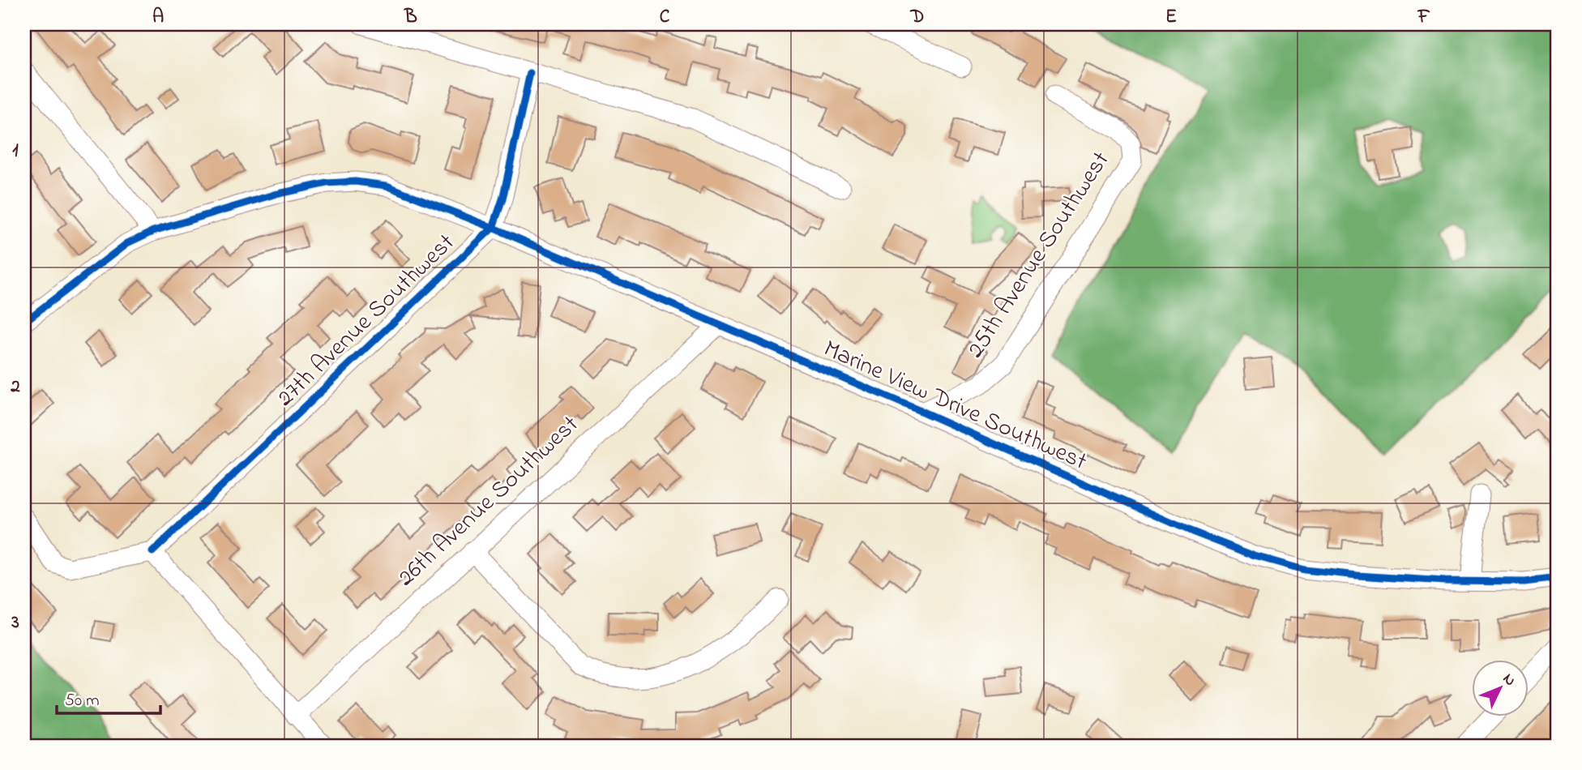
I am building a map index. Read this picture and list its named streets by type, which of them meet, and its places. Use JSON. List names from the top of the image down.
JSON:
{
  "streets": {
    "street": [
      "25th Avenue Southwest",
      "27th Avenue Southwest",
      "Marine View Drive Southwest",
      "26th Avenue Southwest"
    ]
  },
  "crossings": [
    ["25th Avenue Southwest", "Marine View Drive Southwest"],
    ["27th Avenue Southwest", "Marine View Drive Southwest"],
    ["Marine View Drive Southwest", "26th Avenue Southwest"]
  ],
  "scale_bar": "50 m",
  "north": "top right",
  "grid": {
    "columns": [
      "A",
      "B",
      "C",
      "D",
      "E",
      "F"
    ],
    "rows": ["1", "2", "3"]
  }
}
